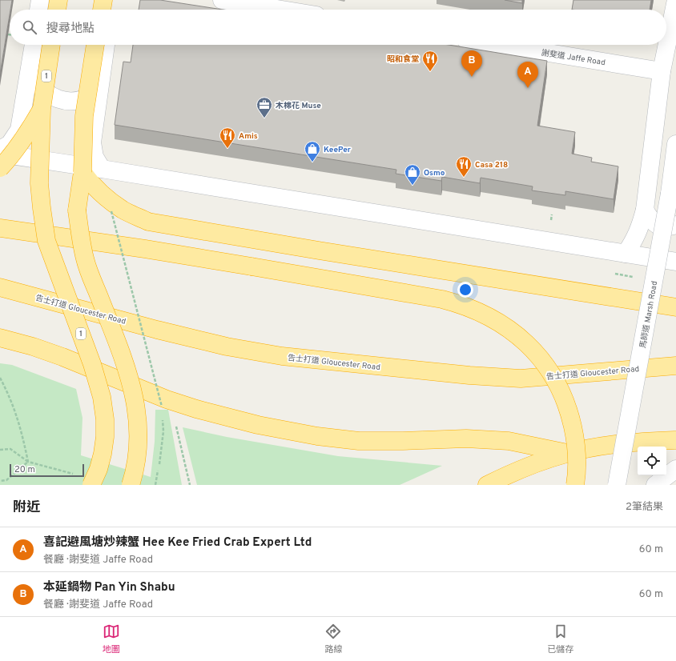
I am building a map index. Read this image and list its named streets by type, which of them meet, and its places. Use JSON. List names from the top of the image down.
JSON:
{
  "streets": {
    "highway": ["1", "告士打道 Gloucester Road"],
    "street": ["謝斐道 Jaffe Road", "馬師道 Marsh Road"]
  },
  "places": {
    "restaurant": ["昭和食堂", "Amis", "Casa 218"],
    "office": ["木棉花 Muse"],
    "shop": ["KeePer", "Osmo"]
  },
  "scale_bar": "20 m",
  "page": {
    "search": "搜尋地點",
    "pins": ["B", "A"],
    "scale": "20 m",
    "heading": ["附近", "2筆結果"],
    "list": [
      {
        "mark": "A",
        "name": "喜記避風塘炒辣蟹 Hee Kee Fried Crab Expert Ltd",
        "note": "餐廳 · 謝斐道 Jaffe Road",
        "value": "60 m"
      },
      {
        "mark": "B",
        "name": "本延鍋物 Pan Yin Shabu",
        "note": "餐廳 · 謝斐道 Jaffe Road",
        "value": "60 m"
      }
    ],
    "nav": ["地圖", "路線", "已儲存"]
  }
}
